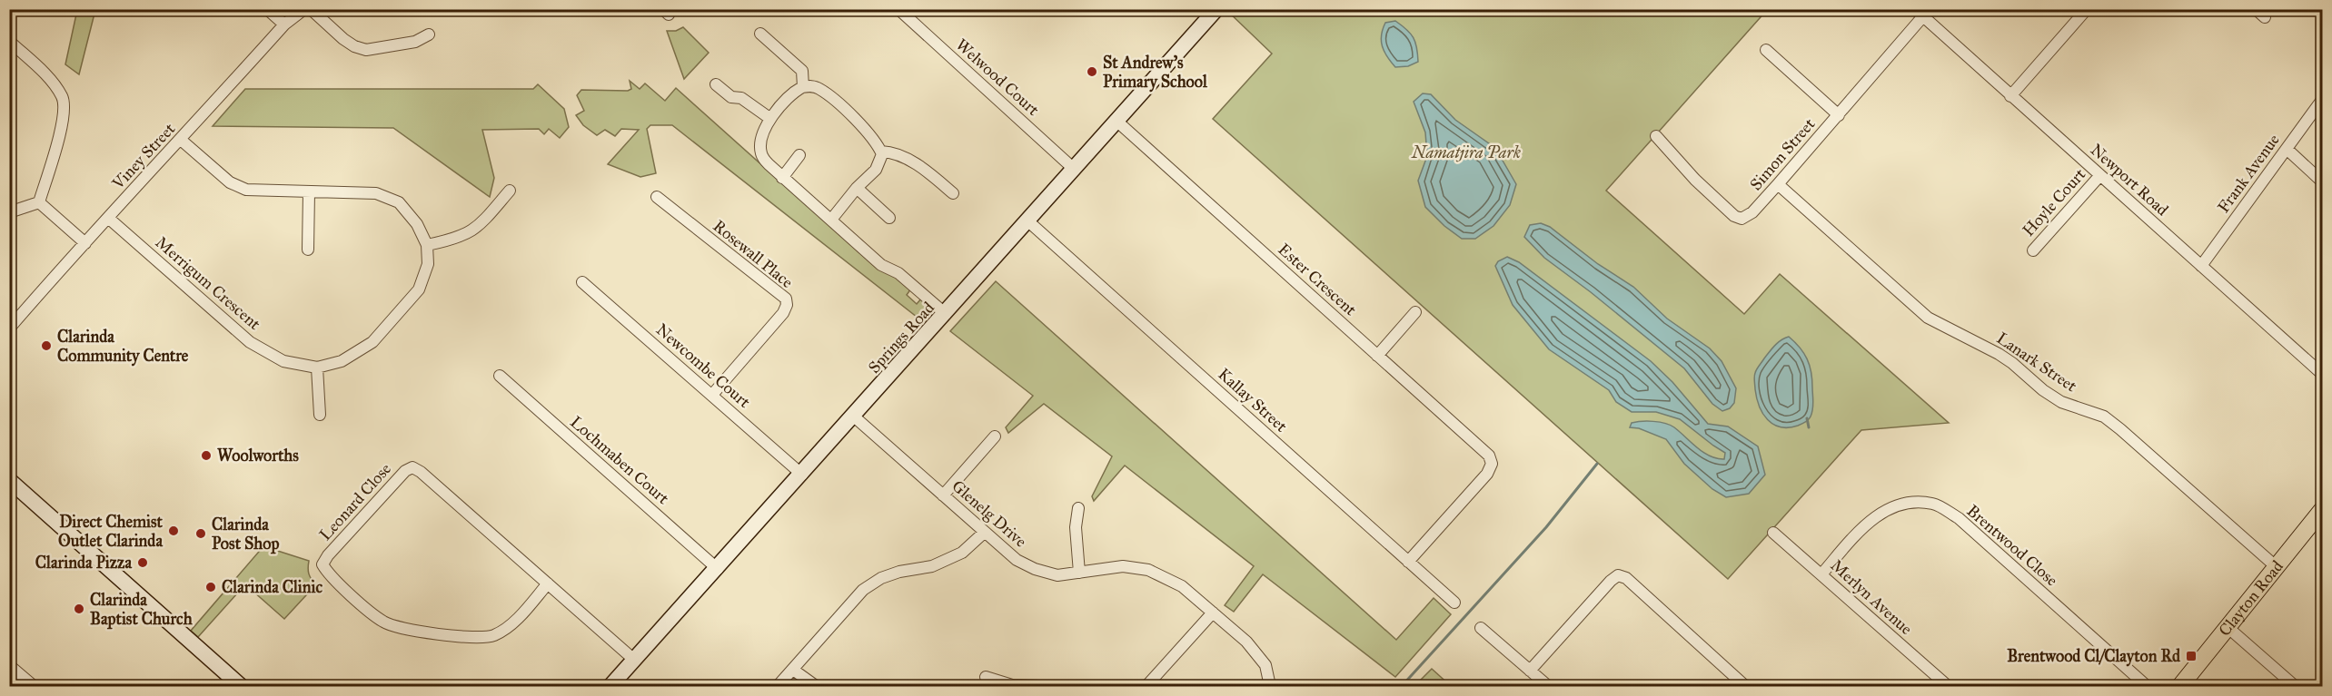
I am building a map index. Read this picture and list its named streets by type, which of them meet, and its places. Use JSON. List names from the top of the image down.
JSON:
{
  "streets": {
    "main road": ["Springs Road", "Clayton Road"],
    "street": [
      "Welwood Court",
      "Simon Street",
      "Viney Street",
      "Frank Avenue",
      "Newport Road",
      "Hoyle Court",
      "Rosewall Place",
      "Ester Crescent",
      "Merrigum Crescent",
      "Lanark Street",
      "Newcombe Court",
      "Kallay Street",
      "Lochmaben Court",
      "Leonard Close",
      "Glenelg Drive",
      "Brentwood Close",
      "Merlyn Avenue"
    ]
  },
  "crossings": [
    ["Welwood Court", "Springs Road"],
    ["Simon Street", "Newport Road"],
    ["Simon Street", "Lanark Street"],
    ["Viney Street", "Merrigum Crescent"],
    ["Frank Avenue", "Newport Road"],
    ["Newport Road", "Hoyle Court"],
    ["Rosewall Place", "Newcombe Court"],
    ["Ester Crescent", "Springs Road"],
    ["Ester Crescent", "Kallay Street"],
    ["Springs Road", "Newcombe Court"],
    ["Springs Road", "Kallay Street"],
    ["Springs Road", "Lochmaben Court"],
    ["Springs Road", "Leonard Close"],
    ["Springs Road", "Glenelg Drive"],
    ["Lanark Street", "Clayton Road"],
    ["Brentwood Close", "Merlyn Avenue"]
  ],
  "parks": ["Namatjira Park"],
  "places": {
    "other": [
      "St Andrew's Primary School",
      "Clarinda Community Centre",
      "Woolworths",
      "Direct Chemist Outlet Clarinda",
      "Clarinda Post Shop",
      "Clarinda Pizza",
      "Clarinda Clinic",
      "Clarinda Baptist Church"
    ],
    "transit": ["Brentwood Cl/Clayton Rd"]
  }
}
